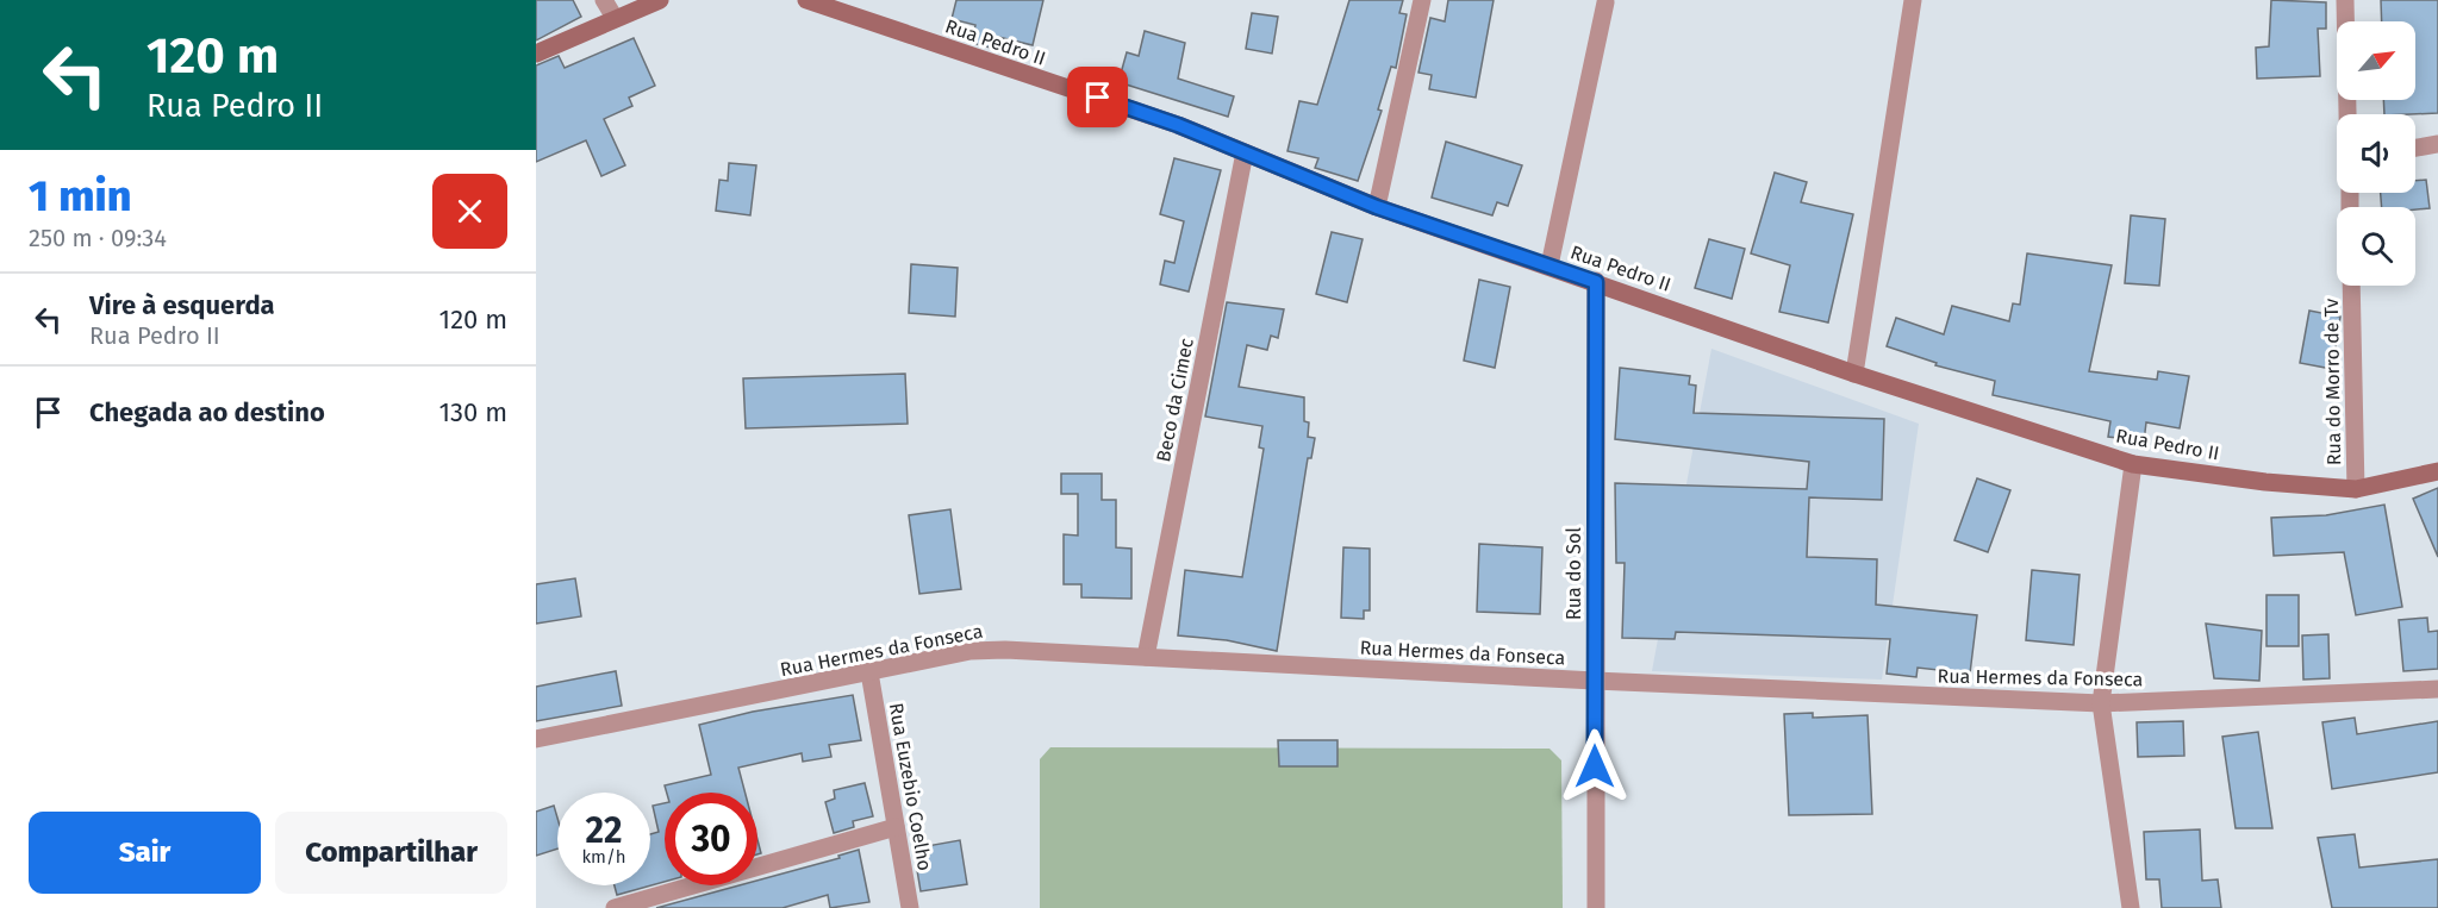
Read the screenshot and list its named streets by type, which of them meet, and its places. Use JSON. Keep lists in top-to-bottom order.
{
  "streets": {
    "street": [
      "Rua Pedro II",
      "Rua do Morro de Tv",
      "Beco da Cimec",
      "Rua do Sol",
      "Rua Hermes da Fonseca",
      "Rua Euzebio Coelho"
    ]
  },
  "crossings": [
    ["Rua Pedro II", "Rua do Morro de Tv"],
    ["Rua Pedro II", "Beco da Cimec"],
    ["Rua Pedro II", "Rua do Sol"],
    ["Beco da Cimec", "Rua Hermes da Fonseca"],
    ["Rua do Sol", "Rua Hermes da Fonseca"],
    ["Rua Hermes da Fonseca", "Rua Euzebio Coelho"]
  ],
  "north": "top right",
  "page": {
    "turn": ["120 m", "Rua Pedro II"],
    "heading": ["1 min", "250 m · 09:34"],
    "list": [
      {
        "name": "Vire à esquerda",
        "note": "Rua Pedro II",
        "value": "120 m"
      },
      {
        "name": "Chegada ao destino",
        "value": "130 m"
      }
    ],
    "speed": "22 km/h",
    "limit": "30",
    "buttons": ["Sair", "Compartilhar"]
  }
}
